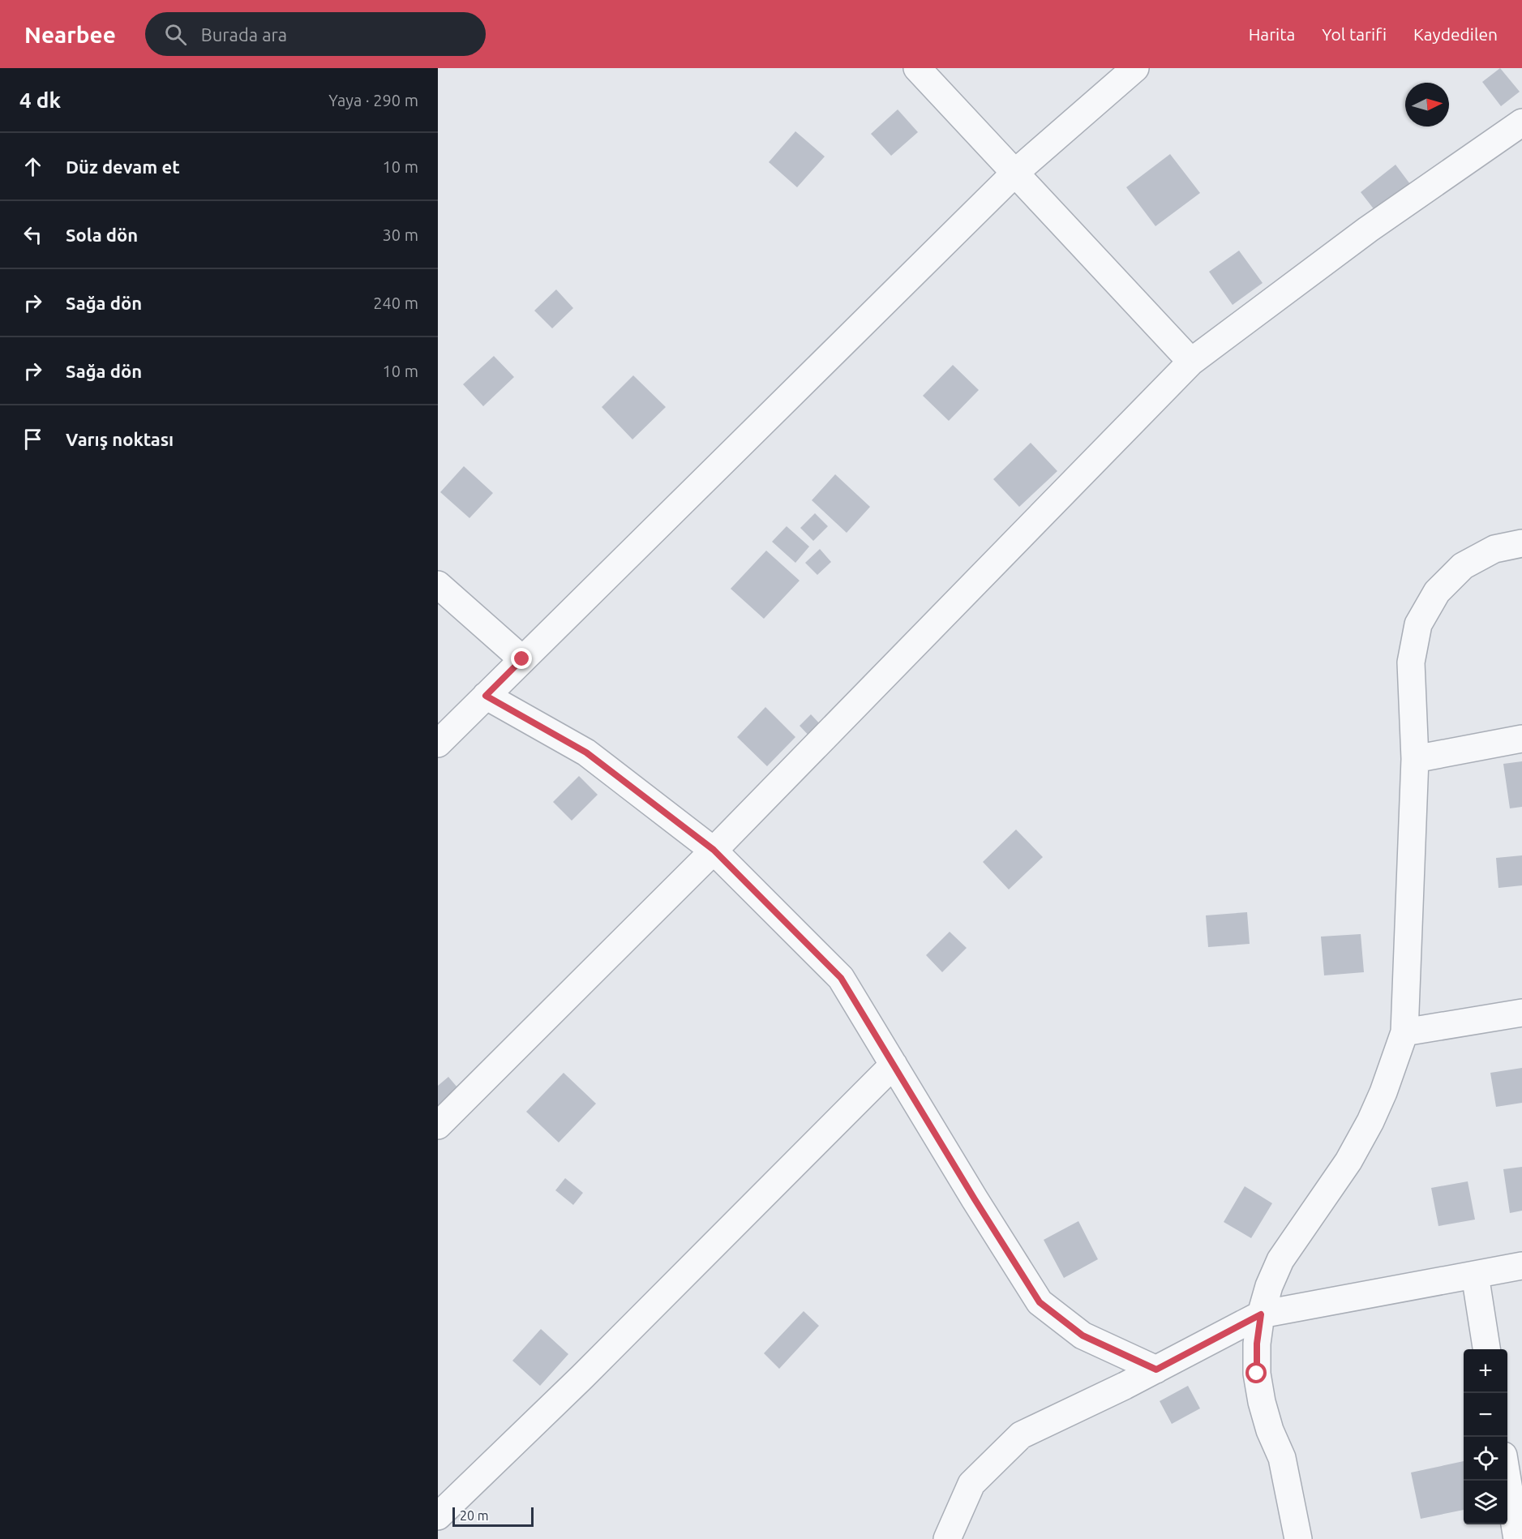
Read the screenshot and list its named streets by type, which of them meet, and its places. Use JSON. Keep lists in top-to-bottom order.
{
  "scale_bar": "20 m",
  "north": "right",
  "page": {
    "header": "Nearbee",
    "search": "Burada ara",
    "nav": ["Harita", "Yol tarifi", "Kaydedilen"],
    "heading": ["4 dk", "Yaya · 290 m"],
    "list": [
      ["Düz devam et", "10 m"],
      ["Sola dön", "30 m"],
      ["Sağa dön", "240 m"],
      ["Sağa dön", "10 m"],
      "Varış noktası"
    ],
    "map_buttons": ["+", "−"],
    "scale": "20 m"
  }
}
